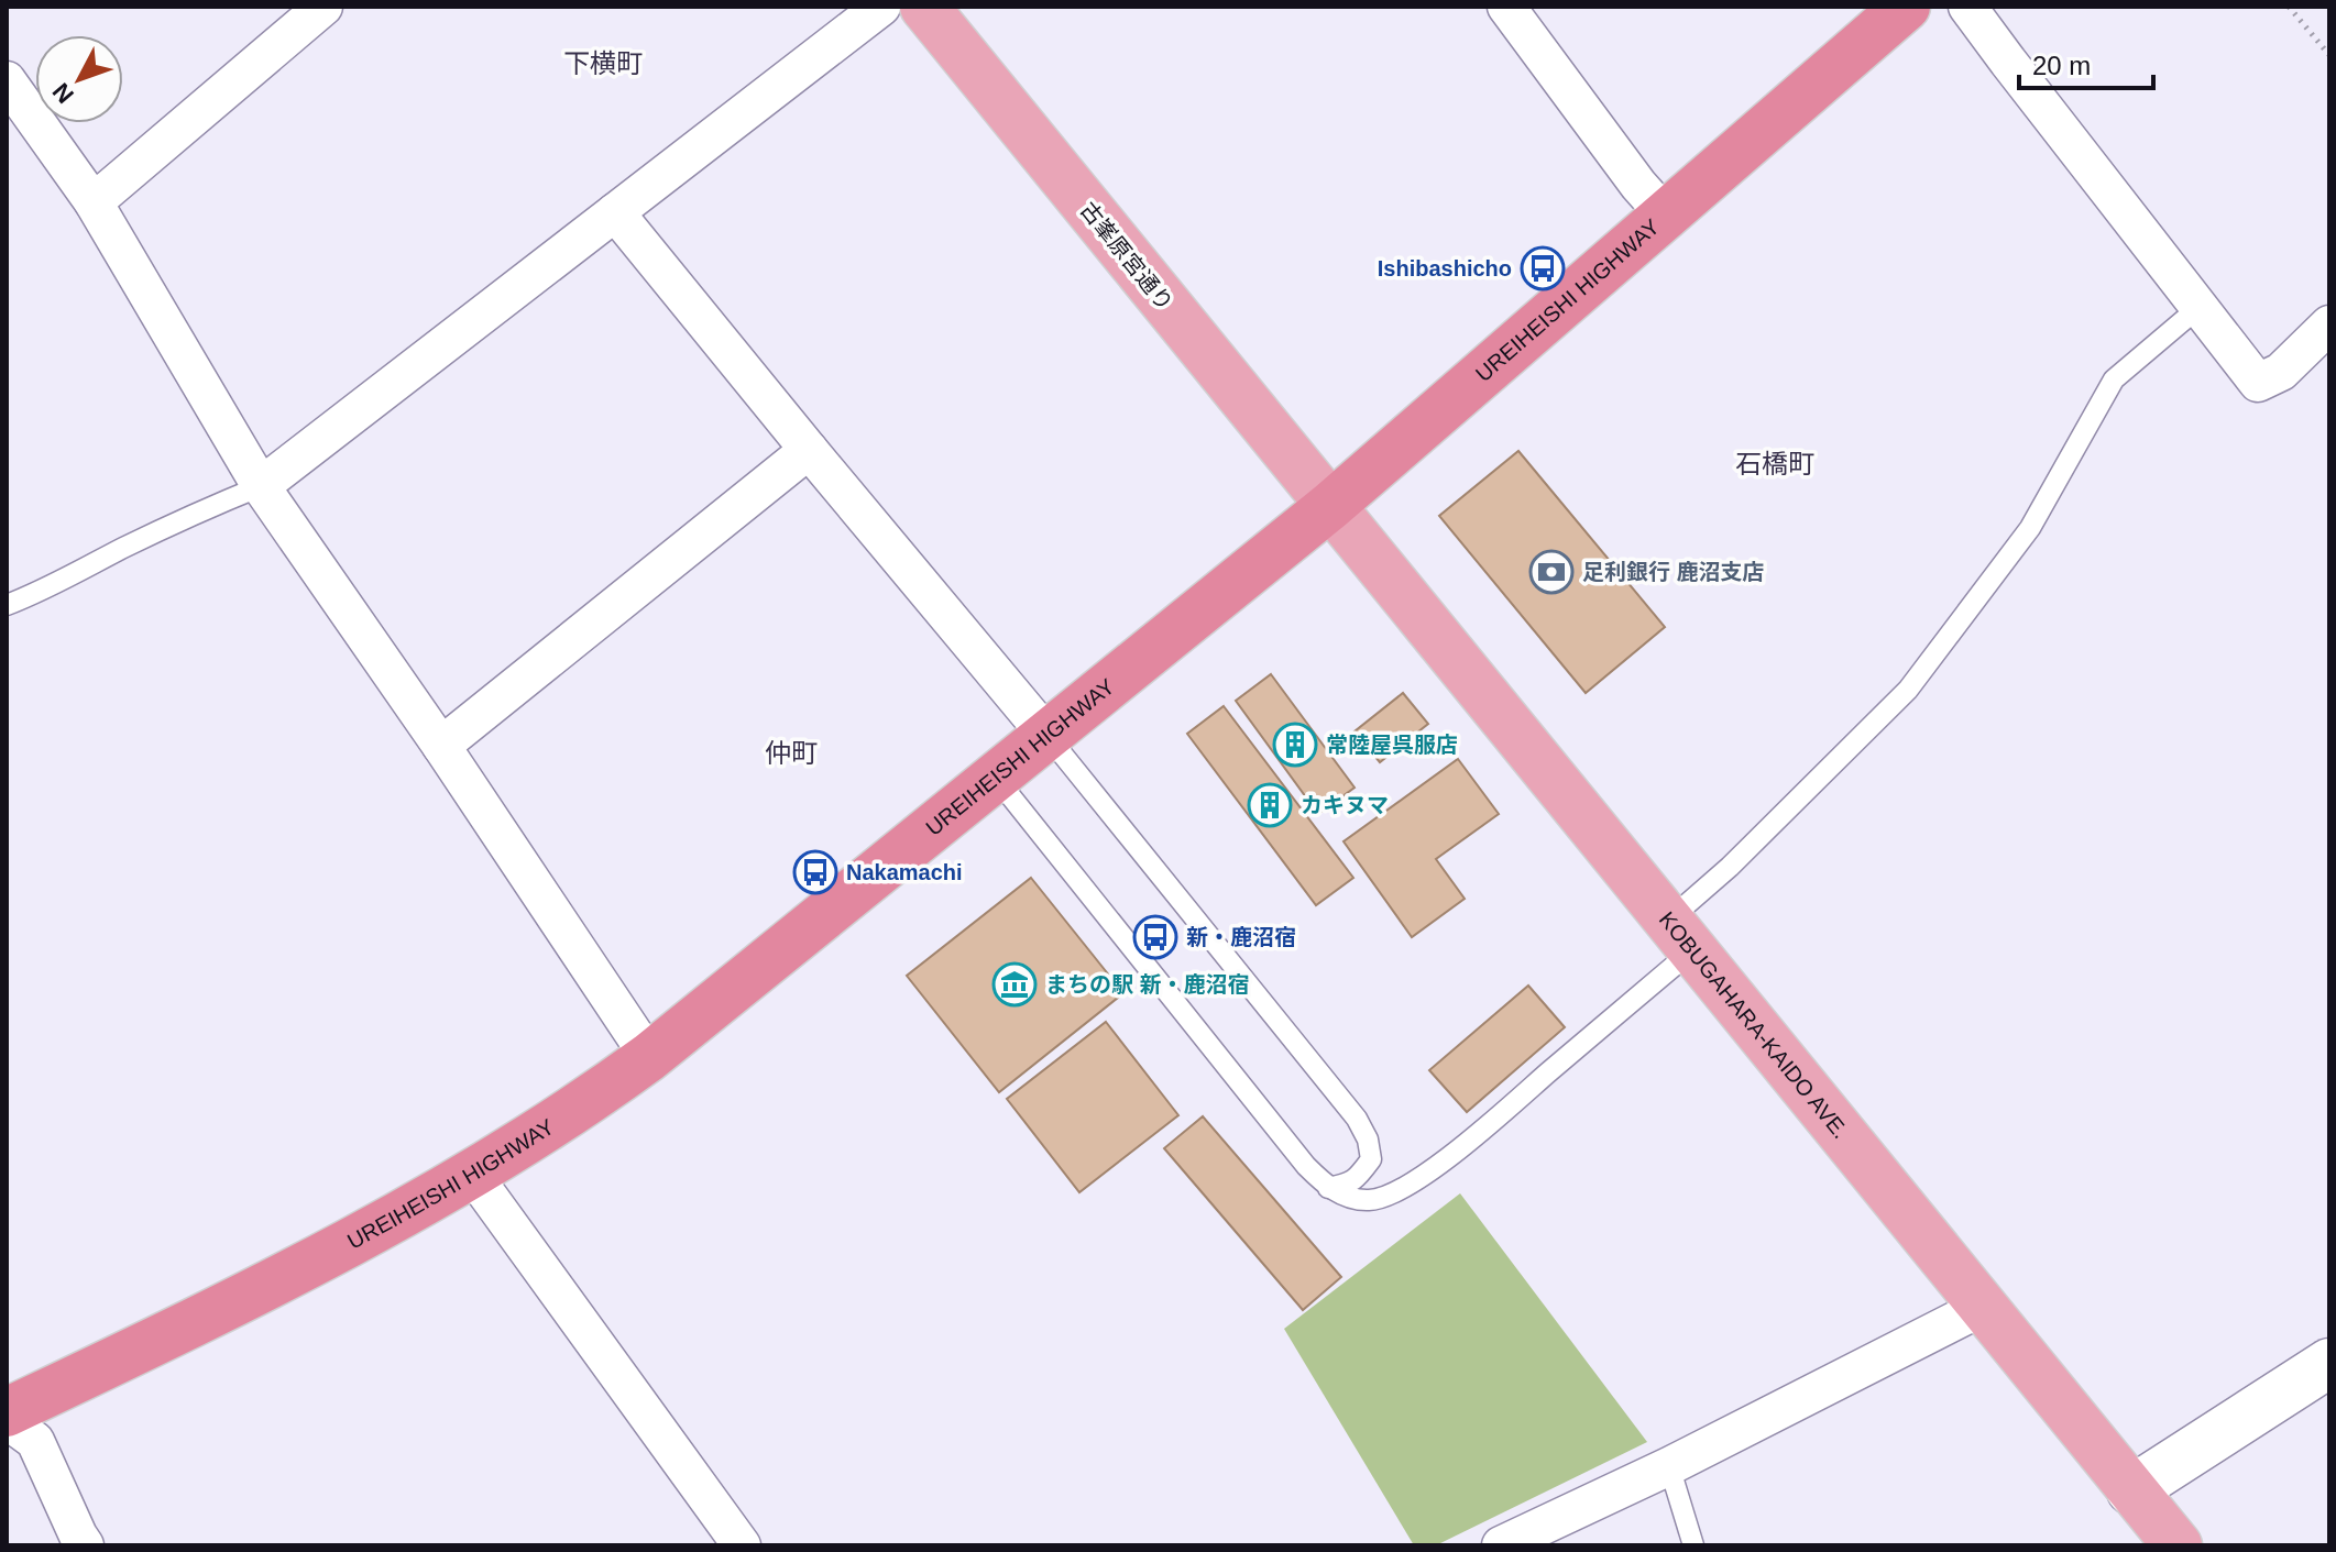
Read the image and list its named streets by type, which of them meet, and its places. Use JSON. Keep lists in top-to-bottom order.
{
  "streets": {
    "highway": ["UREIHEISHI HIGHWAY"],
    "main road": ["古峯原宮通り", "KOBUGAHARA-KAIDO AVE."]
  },
  "crossings": [
    ["古峯原宮通り", "UREIHEISHI HIGHWAY"],
    ["古峯原宮通り", "KOBUGAHARA-KAIDO AVE."],
    ["UREIHEISHI HIGHWAY", "KOBUGAHARA-KAIDO AVE."]
  ],
  "districts": ["下横町", "石橋町", "仲町"],
  "places": {
    "bus stop": ["Ishibashicho", "Nakamachi", "新・鹿沼宿"],
    "bank": ["足利銀行 鹿沼支店"],
    "building": ["常陸屋呉服店", "カキヌマ"],
    "museum": ["まちの駅 新・鹿沼宿"]
  },
  "scale_bar": "20 m",
  "north": "bottom left"
}
